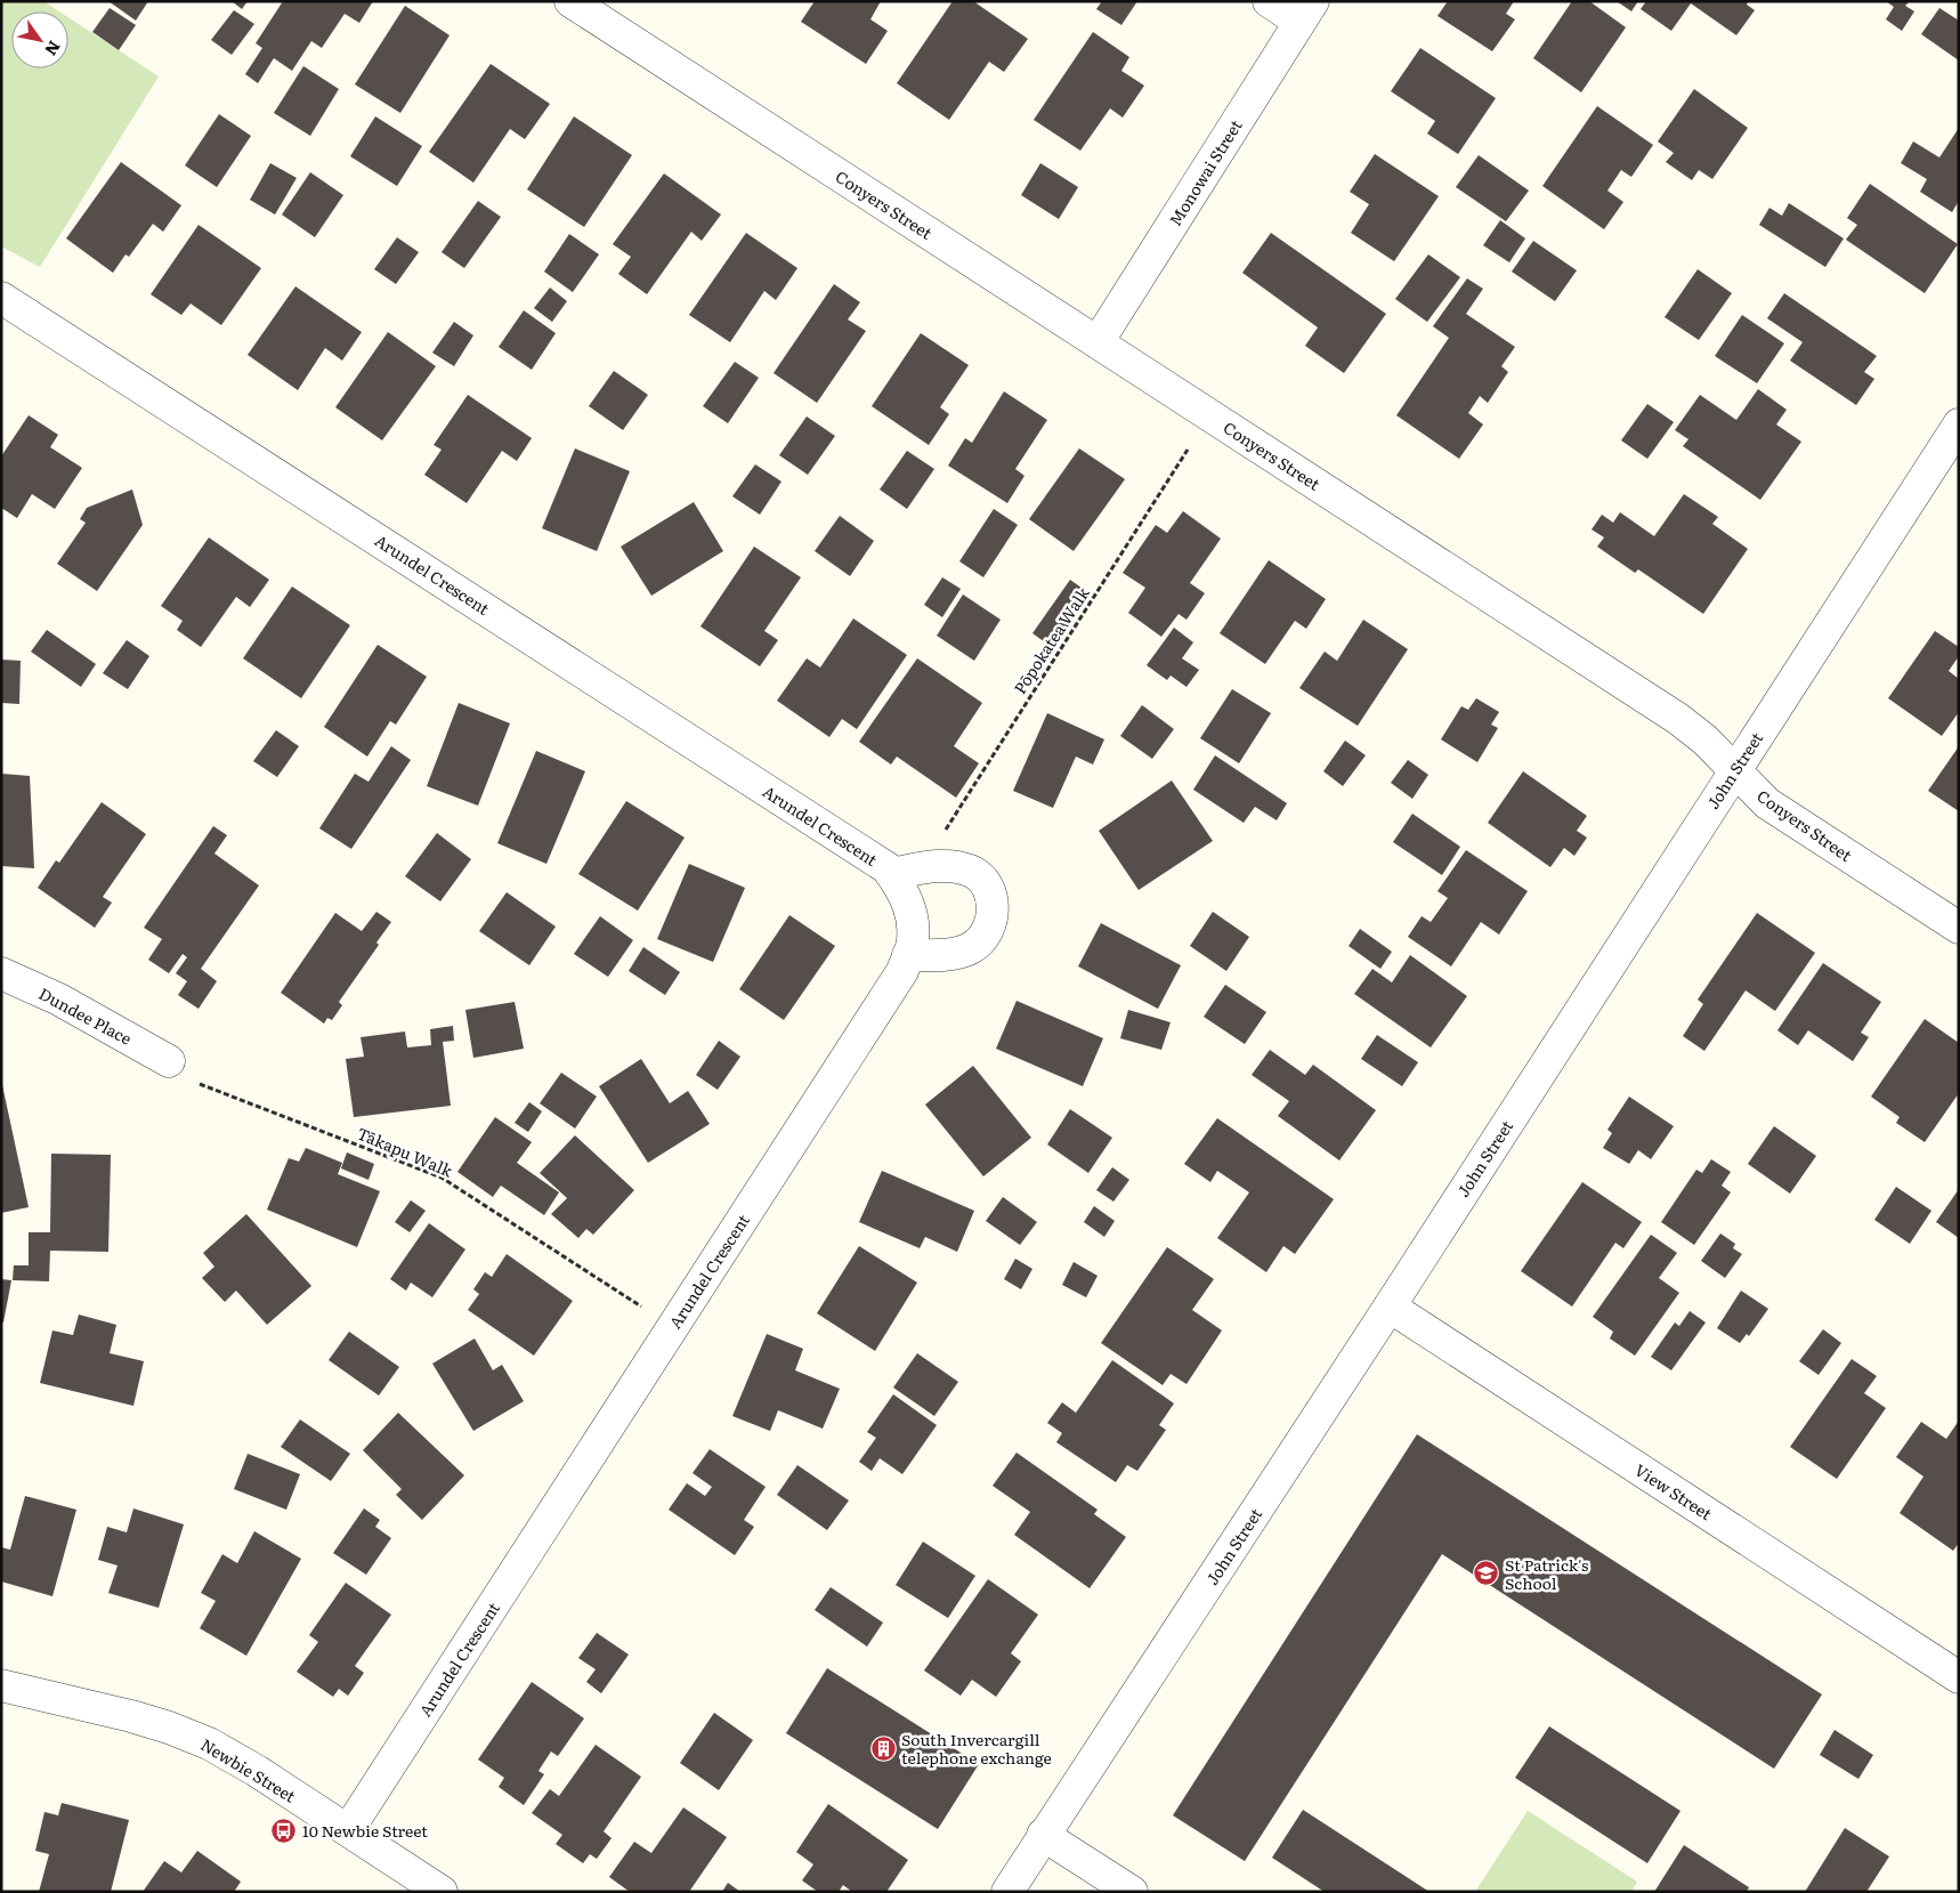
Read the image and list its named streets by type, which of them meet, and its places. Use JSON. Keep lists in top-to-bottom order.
{
  "streets": {
    "street": [
      "Monowai Street",
      "Conyers Street",
      "Arundel Crescent",
      "John Street",
      "Dundee Place",
      "View Street",
      "Newbie Street"
    ],
    "path": ["Pōpokatea Walk", "Tākapu Walk"]
  },
  "crossings": [
    ["Monowai Street", "Conyers Street"],
    ["Conyers Street", "John Street"],
    ["Arundel Crescent", "Newbie Street"],
    ["John Street", "View Street"]
  ],
  "places": {
    "school or university": ["St Patrick's School"],
    "building": ["South Invercargill telephone exchange"],
    "bus stop": ["10 Newbie Street"]
  },
  "north": "bottom right"
}
